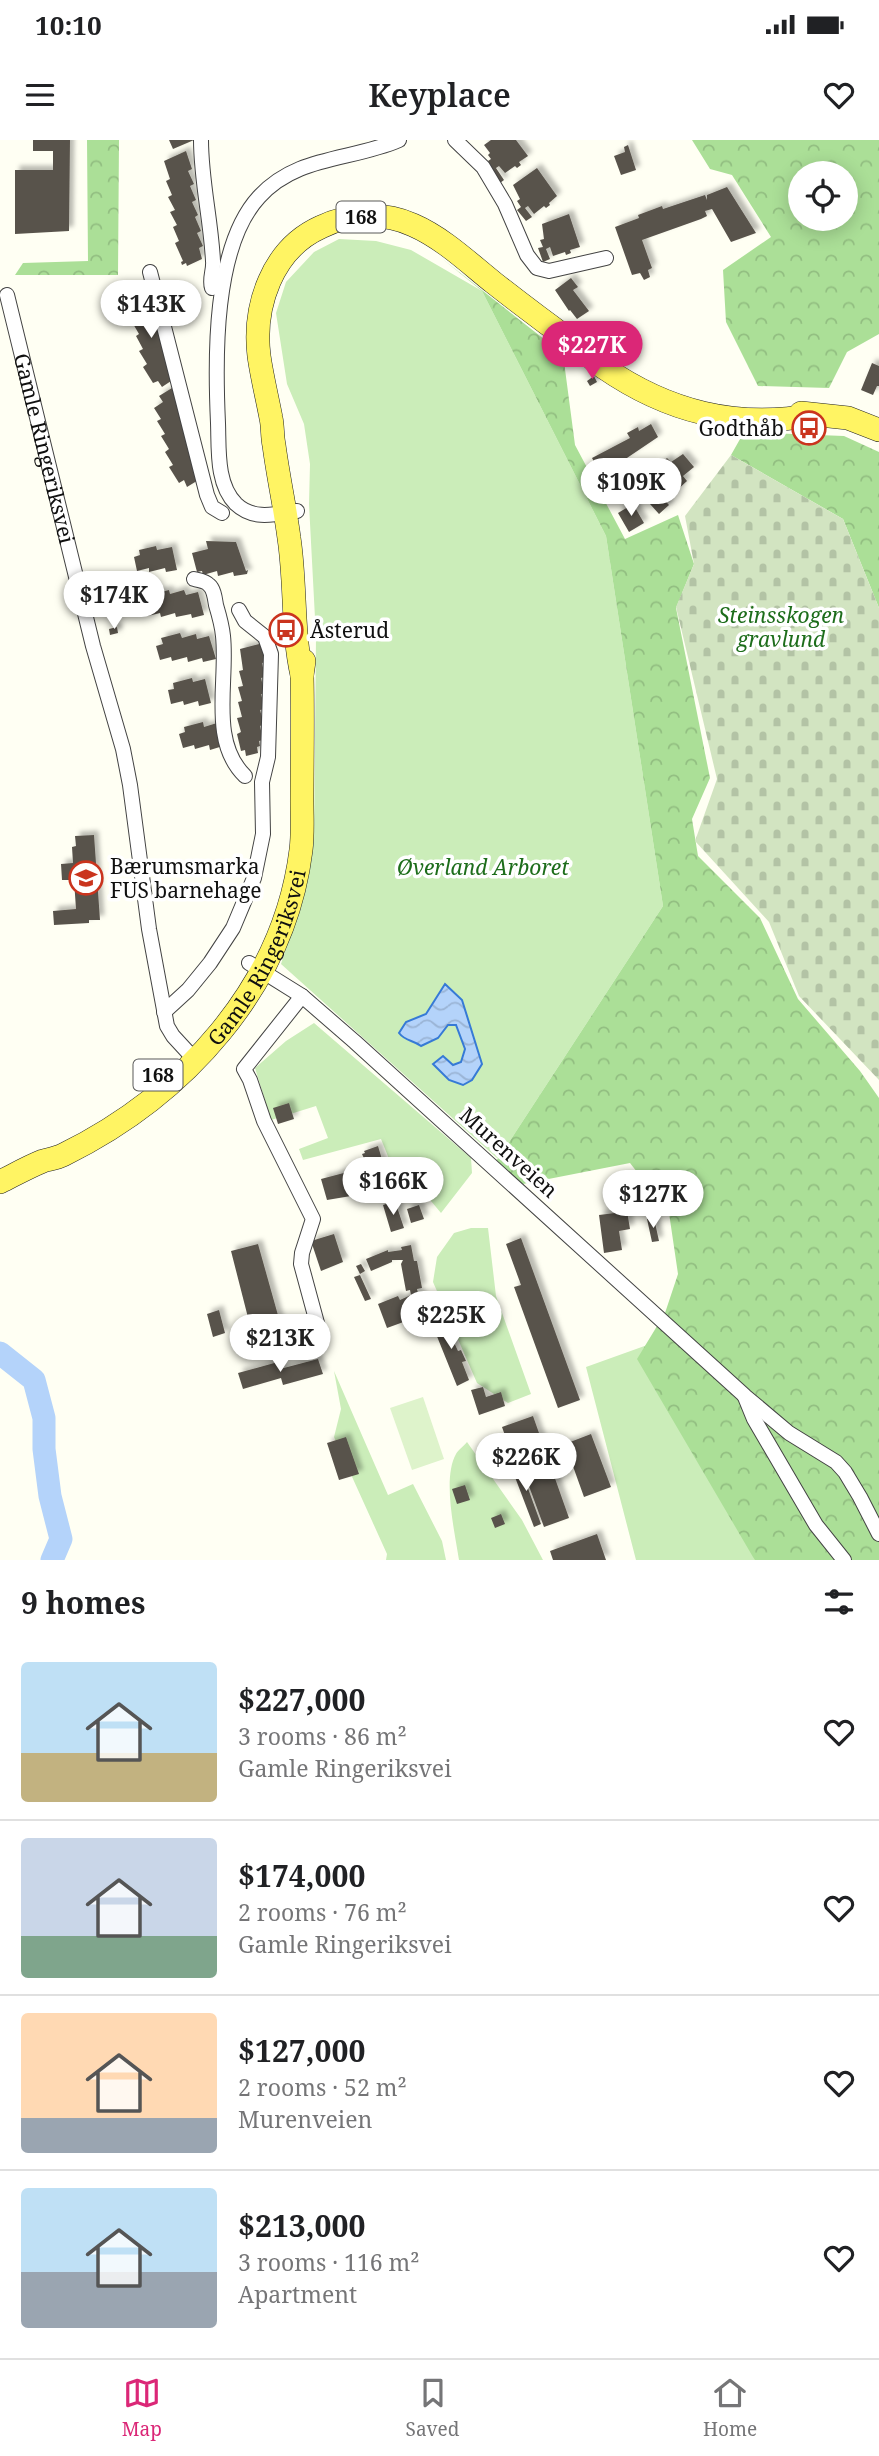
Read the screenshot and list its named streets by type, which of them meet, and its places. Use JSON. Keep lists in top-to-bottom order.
{
  "streets": {
    "main road": ["168", "Gamle Ringeriksvei"],
    "street": ["Murenveien"]
  },
  "crossings": [
    ["Gamle Ringeriksvei", "Murenveien"]
  ],
  "parks": ["Steinsskogen gravlund", "Øverland Arboret"],
  "places": {
    "bus stop": ["Godthåb", "Åsterud"],
    "school or university": ["Bærumsmarka FUS barnehage"]
  },
  "page": {
    "status": "10:10",
    "header": "Keyplace",
    "price": [
      "$143K",
      "$227K",
      "$109K",
      "$174K",
      "$166K",
      "$127K",
      "$225K",
      "$213K",
      "$226K"
    ],
    "heading": "9 homes",
    "list": [
      {
        "name": "$227,000",
        "note": "3 rooms · 86 m² · Gamle Ringeriksvei"
      },
      {
        "name": "$174,000",
        "note": "2 rooms · 76 m² · Gamle Ringeriksvei"
      },
      {
        "name": "$127,000",
        "note": "2 rooms · 52 m² · Murenveien"
      },
      {
        "name": "$213,000",
        "note": "3 rooms · 116 m² · Apartment"
      }
    ],
    "tabs": ["Map", "Saved", "Home"]
  }
}
